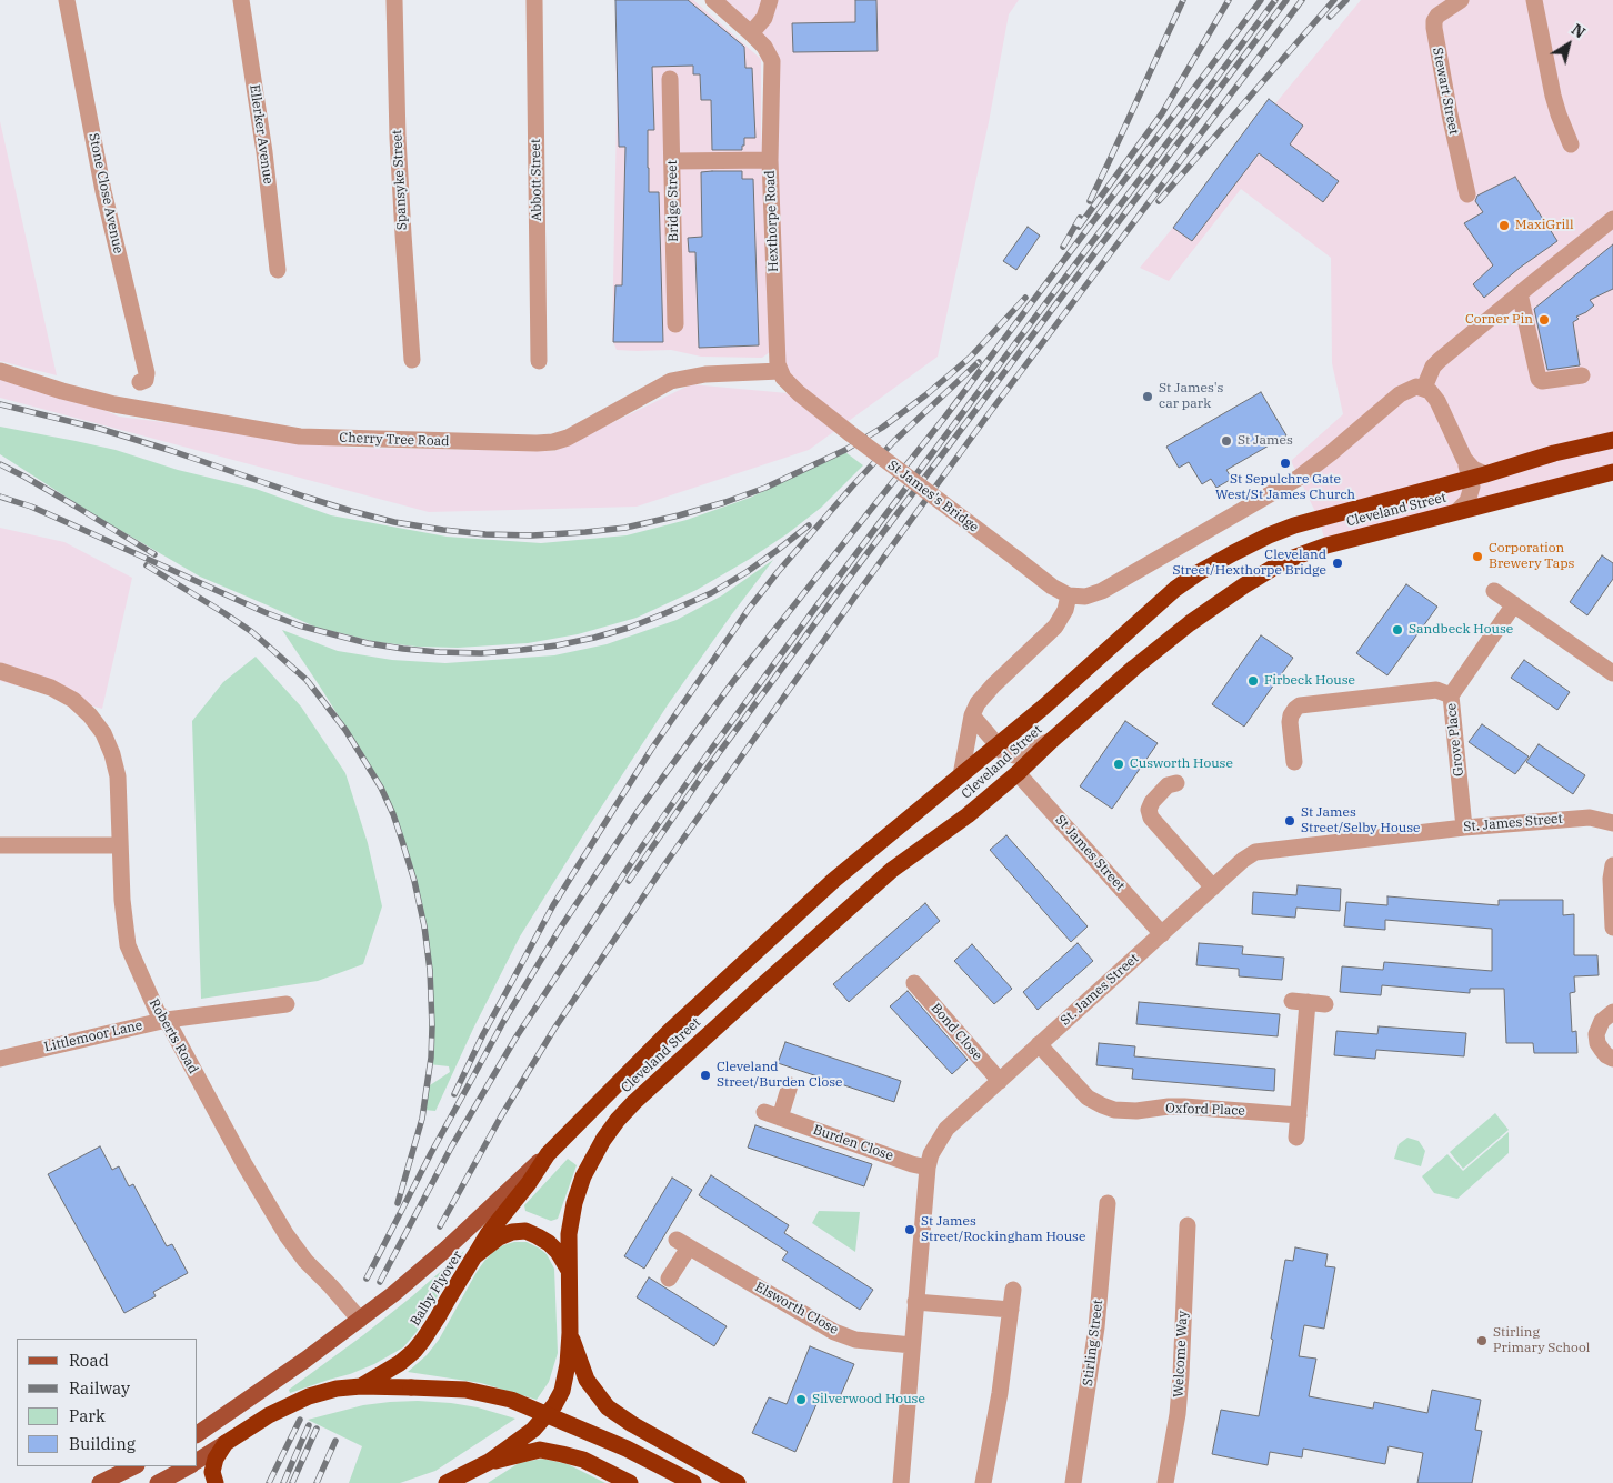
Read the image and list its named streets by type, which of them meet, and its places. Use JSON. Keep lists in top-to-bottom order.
{
  "streets": {
    "highway": ["Cleveland Street", "Balby Flyover"],
    "street": [
      "Stewart Street",
      "Ellerker Avenue",
      "Spansyke Street",
      "Abbott Street",
      "Stone Close Avenue",
      "Bridge Street",
      "Hexthorpe Road",
      "Cherry Tree Road",
      "St James's Bridge",
      "Grove Place",
      "St. James Street",
      "St James Street",
      "Bond Close",
      "Littlemoor Lane",
      "Roberts Road",
      "Oxford Place",
      "Burden Close",
      "Elsworth Close",
      "Stirling Street",
      "Welcome Way"
    ]
  },
  "crossings": [
    ["Hexthorpe Road", "Cherry Tree Road"],
    ["Hexthorpe Road", "St James's Bridge"],
    ["Cherry Tree Road", "St James's Bridge"],
    ["Cleveland Street", "St James Street"],
    ["Cleveland Street", "Roberts Road"],
    ["Cleveland Street", "Balby Flyover"],
    ["Grove Place", "St. James Street"],
    ["St. James Street", "St James Street"],
    ["St. James Street", "Bond Close"],
    ["St. James Street", "Oxford Place"],
    ["St. James Street", "Burden Close"],
    ["St. James Street", "Elsworth Close"],
    ["Littlemoor Lane", "Roberts Road"]
  ],
  "places": [
    "MaxiGrill",
    "Corner Pin",
    "St James's car park",
    "St James",
    "St Sepulchre Gate West/St James Church",
    "Corporation Brewery Taps",
    "Cleveland Street/Hexthorpe Bridge",
    "Sandbeck House",
    "Firbeck House",
    "Cusworth House",
    "St James Street/Selby House",
    "Cleveland Street/Burden Close",
    "St James Street/Rockingham House",
    "Stirling Primary School",
    "Silverwood House"
  ],
  "legend": [
    "Road",
    "Railway",
    "Park",
    "Building"
  ],
  "north": "top right"
}
